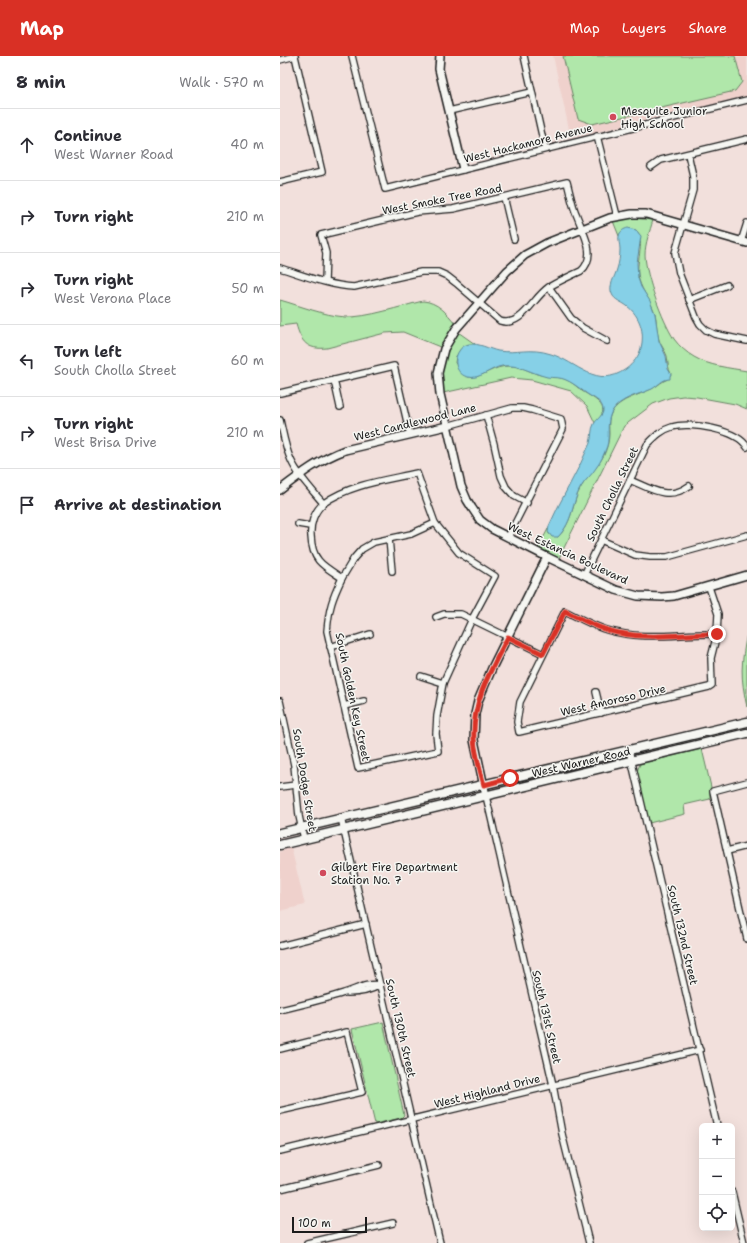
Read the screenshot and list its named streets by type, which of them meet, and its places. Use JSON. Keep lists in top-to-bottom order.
{
  "streets": {
    "main road": ["West Warner Road"],
    "street": [
      "West Hackamore Avenue",
      "West Smoke Tree Road",
      "West Candlewood Lane",
      "South Cholla Street",
      "West Estancia Boulevard",
      "South Golden Key Street",
      "West Amoroso Drive",
      "South Dodge Street",
      "South 132nd Street",
      "South 131st Street",
      "South 130th Street",
      "West Highland Drive"
    ]
  },
  "crossings": [
    ["West Smoke Tree Road", "West Estancia Boulevard"],
    ["West Candlewood Lane", "West Estancia Boulevard"],
    ["South Cholla Street", "West Estancia Boulevard"],
    ["West Warner Road", "South Dodge Street"],
    ["West Warner Road", "South 132nd Street"],
    ["West Warner Road", "South 131st Street"],
    ["West Warner Road", "South 130th Street"],
    ["South 132nd Street", "West Highland Drive"],
    ["South 131st Street", "West Highland Drive"],
    ["South 130th Street", "West Highland Drive"]
  ],
  "places": ["Mesquite Junior High School", "Gilbert Fire Department Station No. 7"],
  "scale_bar": "100 m",
  "page": {
    "header": "Map",
    "nav": ["Map", "Layers", "Share"],
    "heading": ["8 min", "Walk · 570 m"],
    "list": [
      ["Continue", "West Warner Road", "40 m"],
      ["Turn right", "210 m"],
      ["Turn right", "West Verona Place", "50 m"],
      ["Turn left", "South Cholla Street", "60 m"],
      ["Turn right", "West Brisa Drive", "210 m"],
      "Arrive at destination"
    ],
    "map_buttons": ["+", "−"],
    "scale": "100 m"
  }
}
